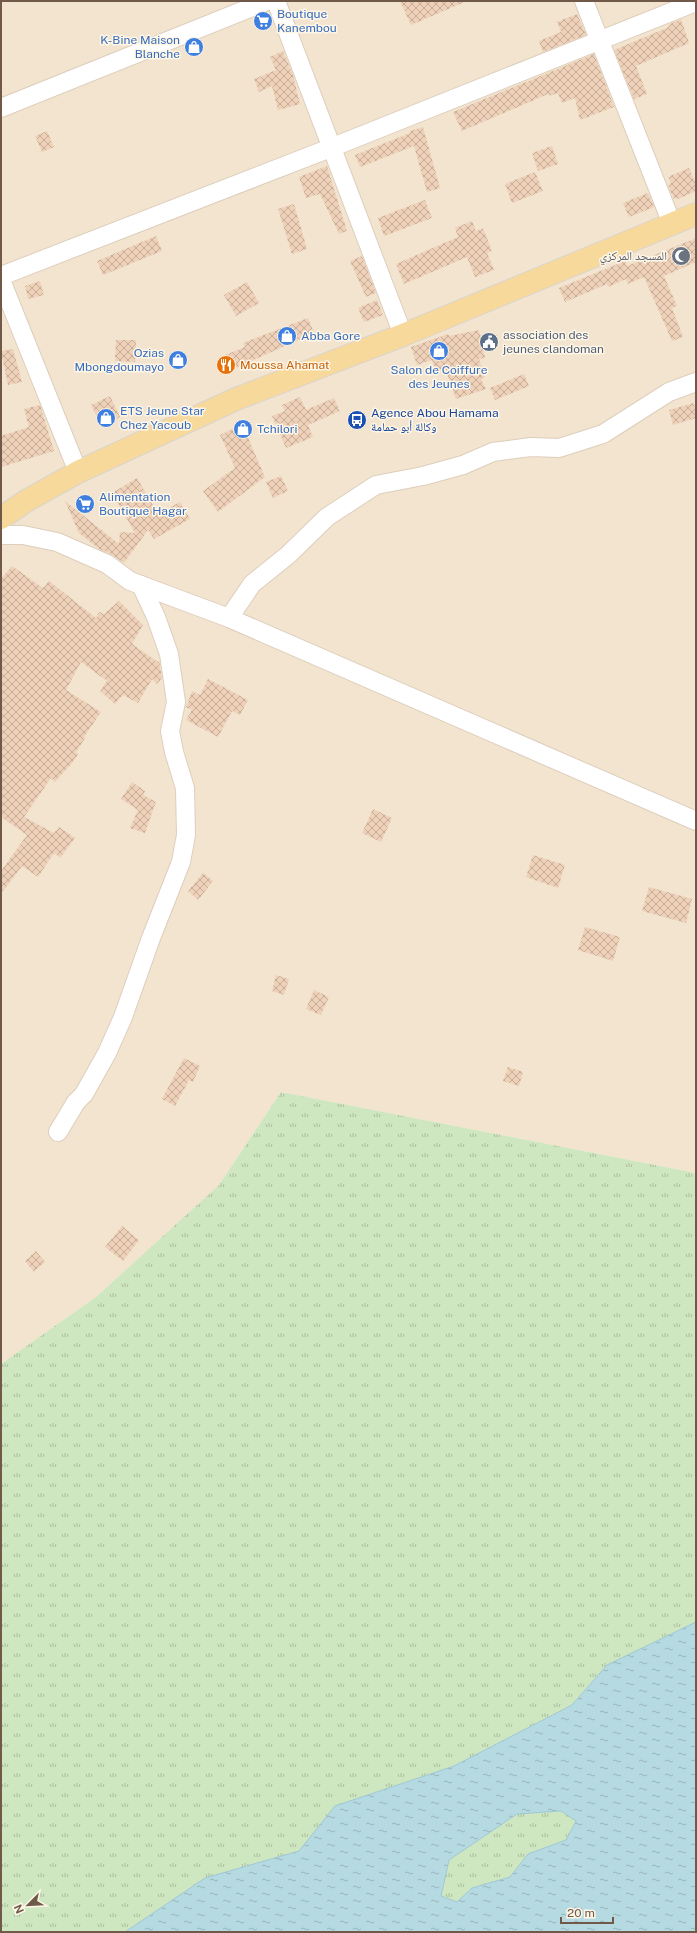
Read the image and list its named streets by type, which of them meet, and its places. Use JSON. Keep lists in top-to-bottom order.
{
  "places": {
    "supermarket": ["Boutique Kanembou", "Alimentation Boutique Hagar"],
    "shop": [
      "K-Bine Maison Blanche",
      "Abba Gore",
      "Salon de Coiffure des Jeunes",
      "Ozias Mbongdoumayo",
      "ETS Jeune Star Chez Yacoub",
      "Tchilori"
    ],
    "mosque": ["المسجد المركزي"],
    "public building": ["association des jeunes clandoman"],
    "restaurant": ["Moussa Ahamat"],
    "bus stop": ["Agence Abou Hamama وكالة أبو حمامة"]
  },
  "scale_bar": "20 m",
  "north": "bottom left"
}
